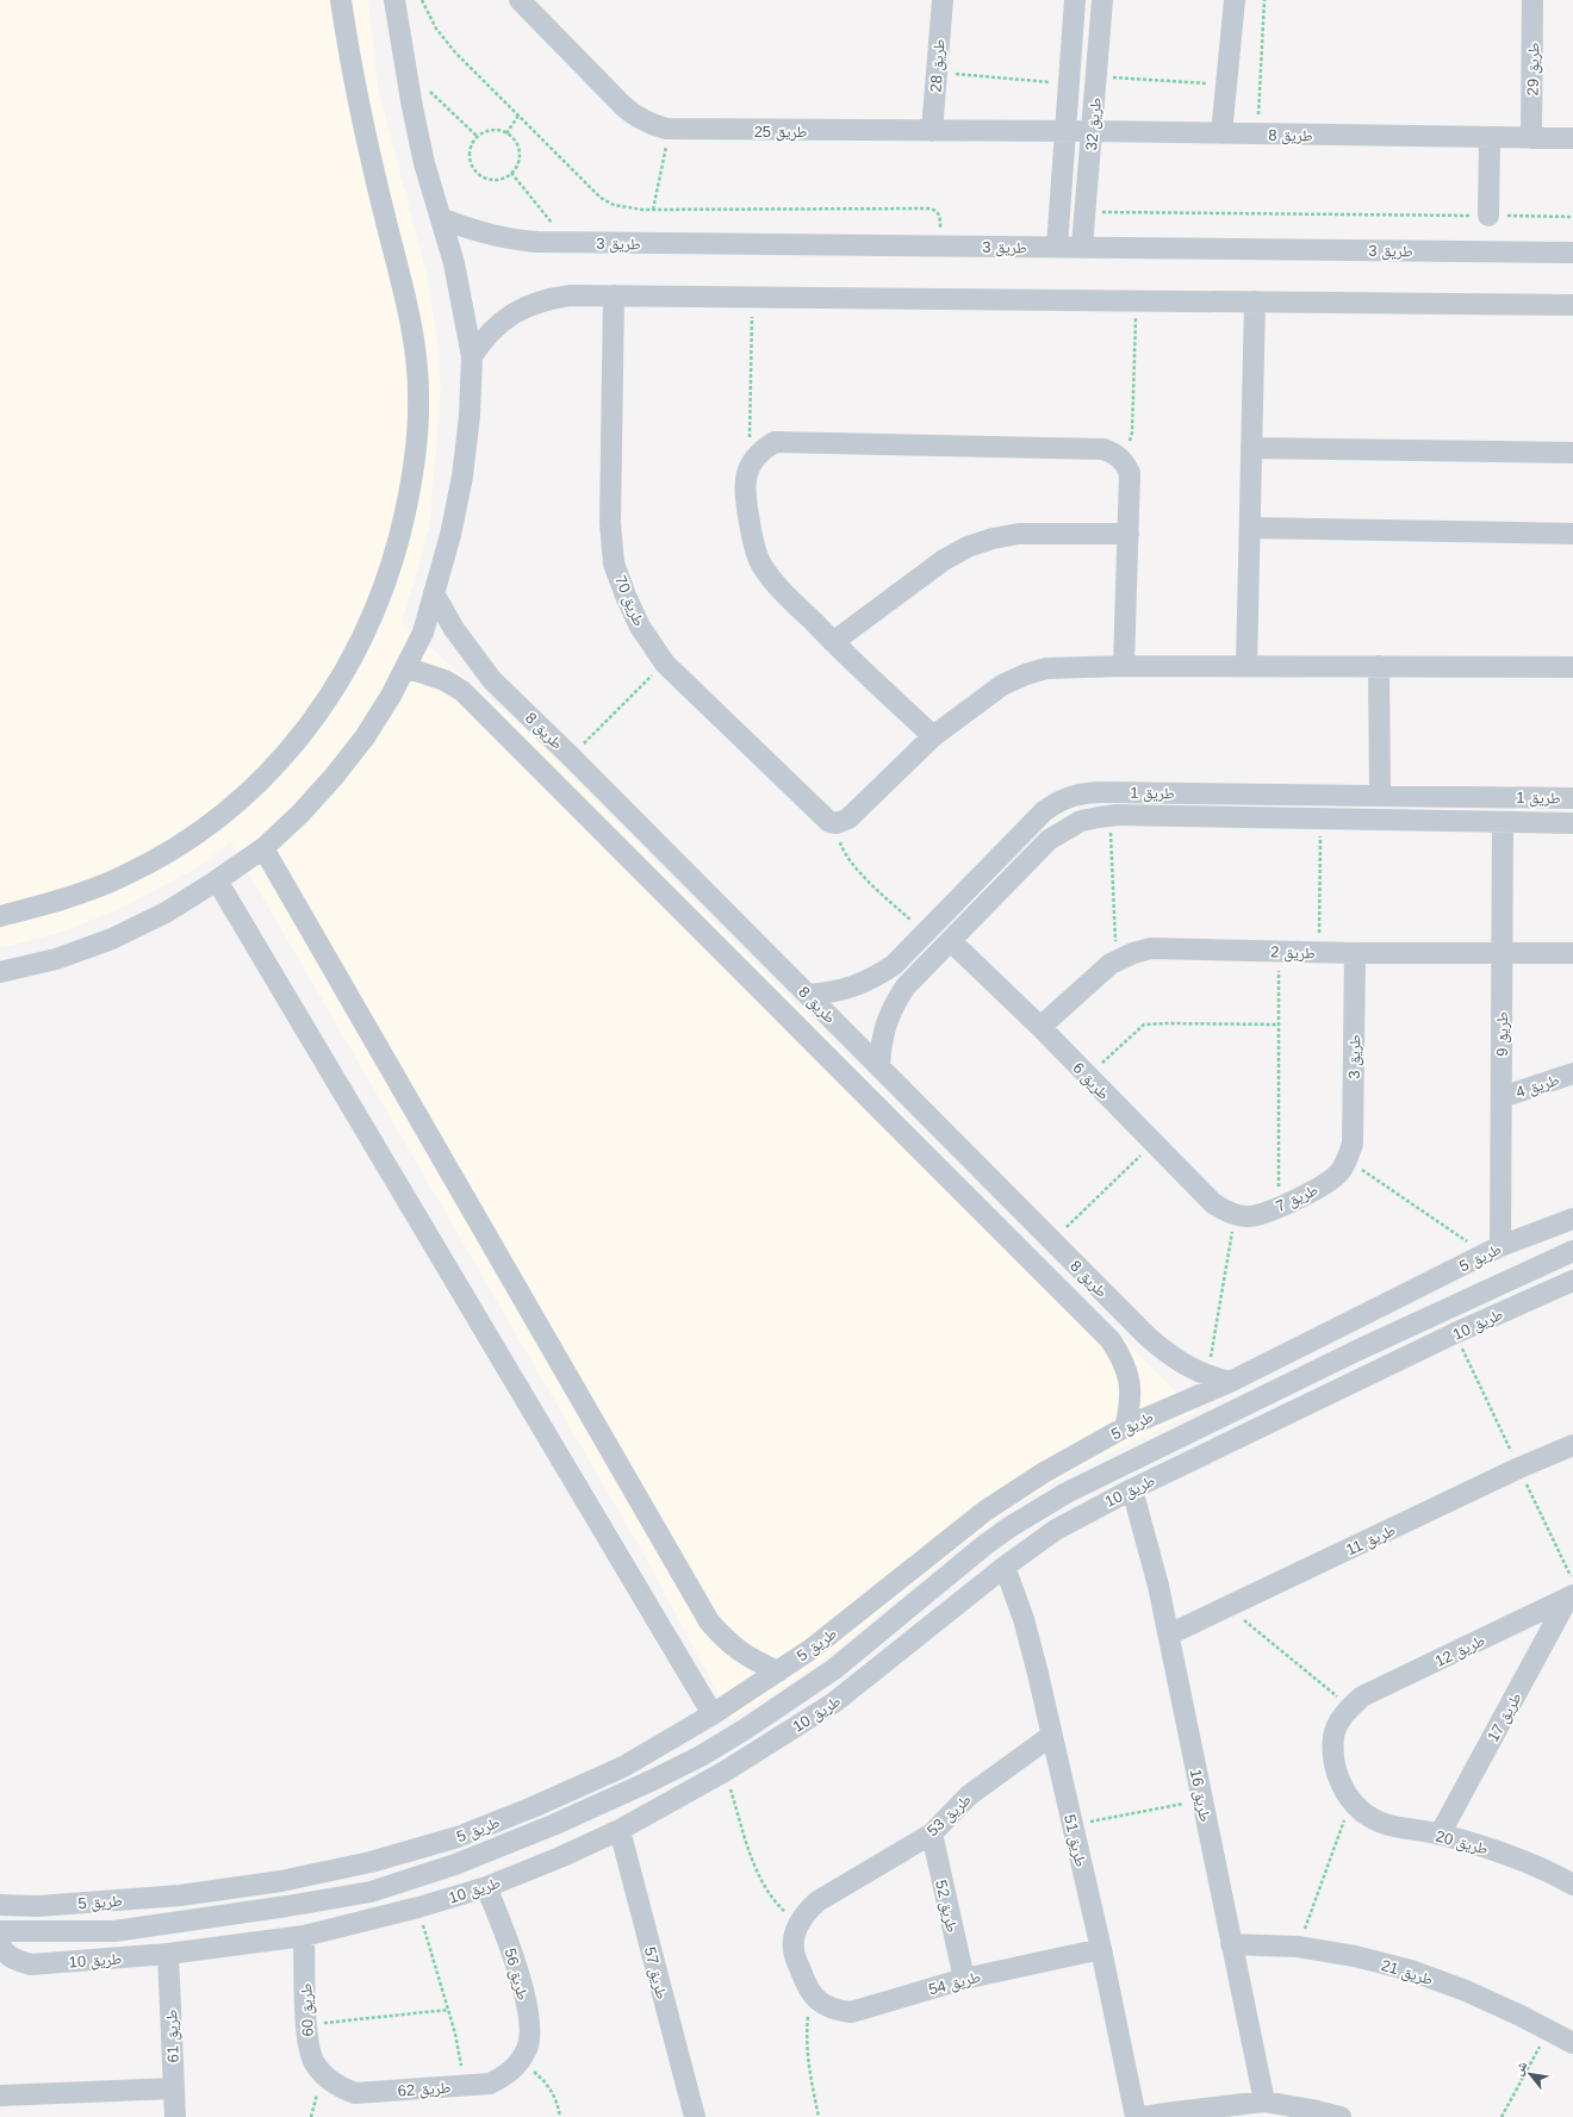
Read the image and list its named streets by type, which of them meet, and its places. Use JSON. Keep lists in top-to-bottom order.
{
  "streets": {
    "street": [
      "طريق 28",
      "طريق 29",
      "طريق 32",
      "طريق 25",
      "طريق 8",
      "طريق 3",
      "طريق 70",
      "طريق 1",
      "طريق 2",
      "طريق 9",
      "طريق 6",
      "طريق 4",
      "طريق 7",
      "طريق 5",
      "طريق 10",
      "طريق 11",
      "طريق 12",
      "طريق 17",
      "طريق 16",
      "طريق 53",
      "طريق 51",
      "طريق 20",
      "طريق 52",
      "طريق 21",
      "طريق 57",
      "طريق 56",
      "طريق 54",
      "طريق 60",
      "طريق 61",
      "طريق 62"
    ]
  },
  "crossings": [
    ["طريق 28", "طريق 25"],
    ["طريق 29", "طريق 8"],
    ["طريق 32", "طريق 25"],
    ["طريق 32", "طريق 8"],
    ["طريق 32", "طريق 3"],
    ["طريق 25", "طريق 8"],
    ["طريق 8", "طريق 1"],
    ["طريق 8", "طريق 5"],
    ["طريق 3", "طريق 2"],
    ["طريق 3", "طريق 7"],
    ["طريق 1", "طريق 9"],
    ["طريق 1", "طريق 6"],
    ["طريق 2", "طريق 9"],
    ["طريق 2", "طريق 6"],
    ["طريق 9", "طريق 4"],
    ["طريق 9", "طريق 5"],
    ["طريق 6", "طريق 7"],
    ["طريق 10", "طريق 16"],
    ["طريق 10", "طريق 51"],
    ["طريق 10", "طريق 57"],
    ["طريق 10", "طريق 56"],
    ["طريق 10", "طريق 60"],
    ["طريق 10", "طريق 61"],
    ["طريق 11", "طريق 16"],
    ["طريق 12", "طريق 17"],
    ["طريق 17", "طريق 20"],
    ["طريق 16", "طريق 21"],
    ["طريق 53", "طريق 51"],
    ["طريق 53", "طريق 52"],
    ["طريق 51", "طريق 54"],
    ["طريق 52", "طريق 54"],
    ["طريق 56", "طريق 62"],
    ["طريق 60", "طريق 62"]
  ],
  "north": "top left"
}
